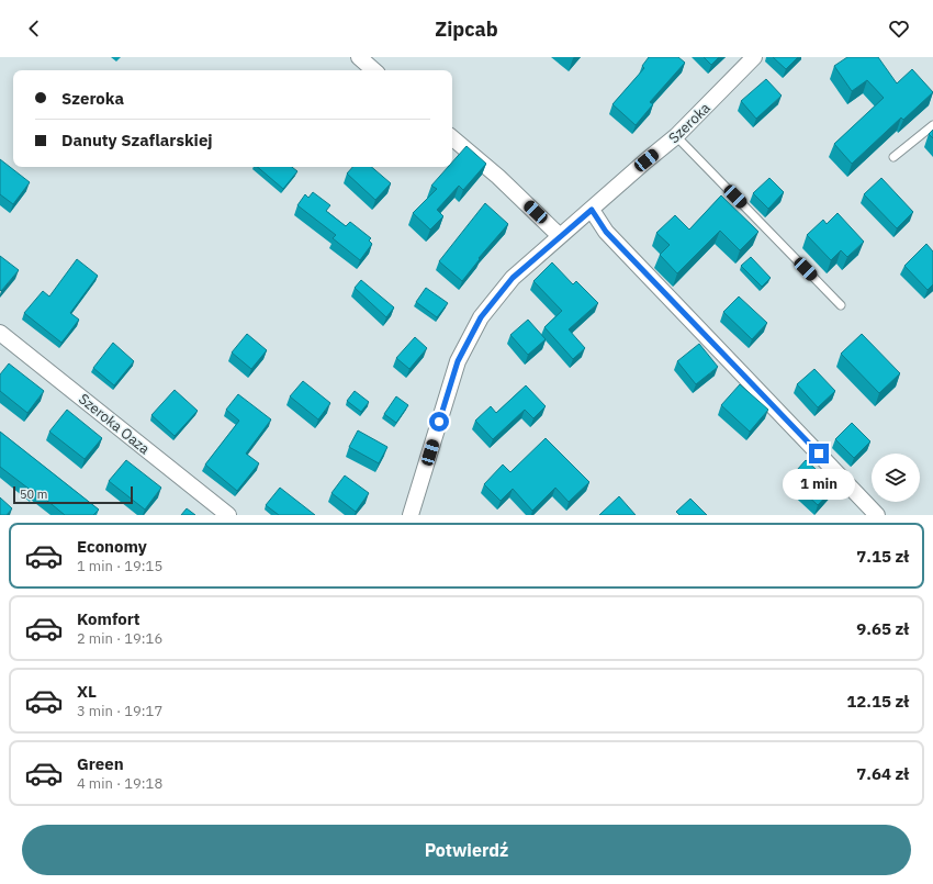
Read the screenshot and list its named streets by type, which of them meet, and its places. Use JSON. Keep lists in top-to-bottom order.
{
  "streets": {
    "street": ["Szeroka", "Szeroka Oaza"]
  },
  "scale_bar": "50 m",
  "page": {
    "header": "Zipcab",
    "banner": ["Szeroka", "Danuty Szaflarskiej"],
    "bubble": "1 min",
    "scale": "50 m",
    "list": [
      {
        "name": "Economy",
        "note": "1 min · 19:15",
        "value": "7.15 zł"
      },
      {
        "name": "Komfort",
        "note": "2 min · 19:16",
        "value": "9.65 zł"
      },
      {
        "name": "XL",
        "note": "3 min · 19:17",
        "value": "12.15 zł"
      },
      {
        "name": "Green",
        "note": "4 min · 19:18",
        "value": "7.64 zł"
      }
    ],
    "buttons": "Potwierdź"
  }
}
